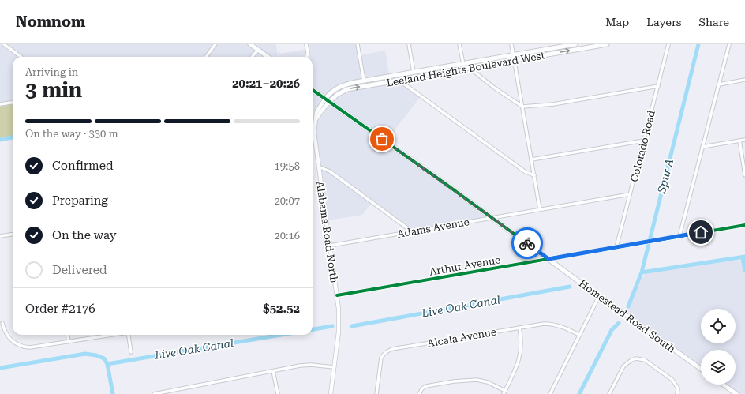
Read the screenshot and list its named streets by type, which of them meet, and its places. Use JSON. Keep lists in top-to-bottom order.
{
  "streets": {
    "main road": ["Leeland Heights Boulevard West", "Homestead Road South"],
    "street": [
      "Colorado Road",
      "Adams Avenue",
      "Alabama Road North",
      "Arthur Avenue",
      "Alcala Avenue"
    ]
  },
  "crossings": [
    ["Leeland Heights Boulevard West", "Alabama Road North"],
    ["Leeland Heights Boulevard West", "Homestead Road South"],
    ["Colorado Road", "Adams Avenue"],
    ["Colorado Road", "Arthur Avenue"],
    ["Adams Avenue", "Alabama Road North"],
    ["Adams Avenue", "Homestead Road South"],
    ["Alabama Road North", "Arthur Avenue"],
    ["Alabama Road North", "Homestead Road South"],
    ["Arthur Avenue", "Homestead Road South"]
  ],
  "water": ["Spur A", "Live Oak Canal"],
  "page": {
    "header": "Nomnom",
    "nav": ["Map", "Layers", "Share"],
    "heading": ["3 min", "Arriving in", "20:21–20:26"],
    "panel": ["Order #2176", "$52.52"],
    "bar": "On the way · 330 m",
    "list": [
      ["Confirmed", "19:58"],
      ["Preparing", "20:07"],
      ["On the way", "20:16"],
      "Delivered"
    ]
  }
}
